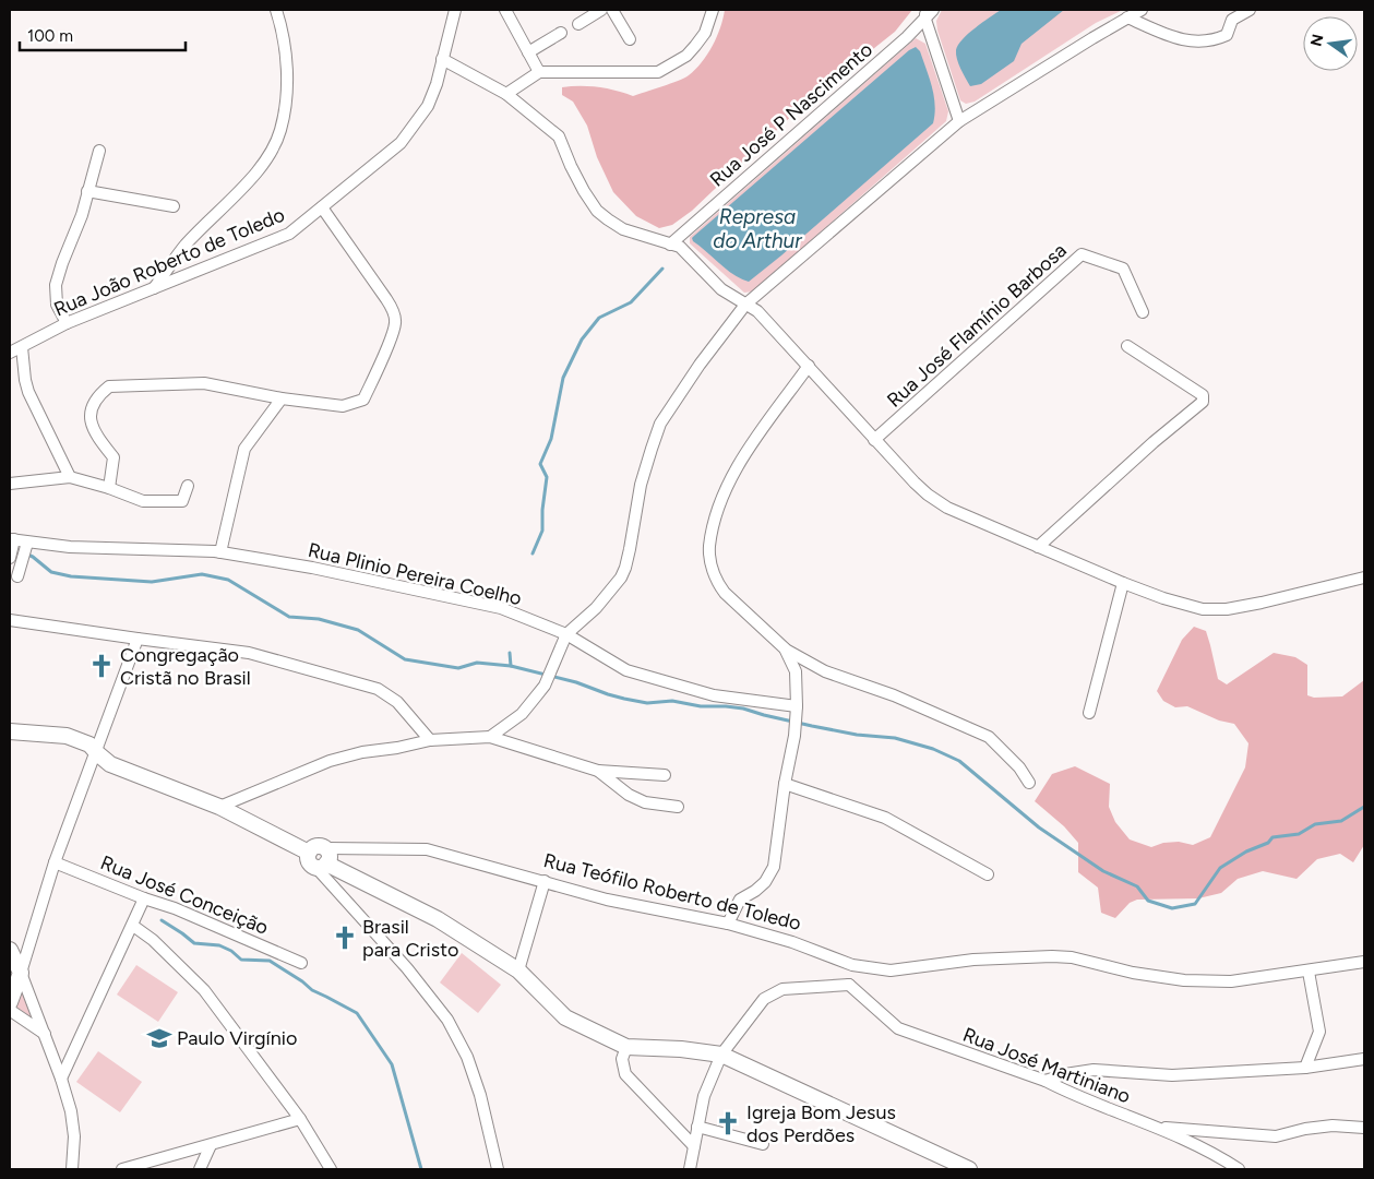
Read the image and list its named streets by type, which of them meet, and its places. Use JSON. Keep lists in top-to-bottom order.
{
  "streets": {
    "street": [
      "Rua José P Nascimento",
      "Rua João Roberto de Toledo",
      "Rua José Flamínio Barbosa",
      "Rua Plinio Pereira Coelho",
      "Rua Teófilo Roberto de Toledo",
      "Rua José Conceição",
      "Rua José Martiniano"
    ]
  },
  "water": ["Represa do Arthur"],
  "places": {
    "church": ["Congregação Cristã no Brasil", "Brasil para Cristo", "Igreja Bom Jesus dos Perdões"],
    "school or university": ["Paulo Virgínio"]
  },
  "scale_bar": "100 m",
  "north": "left"
}
